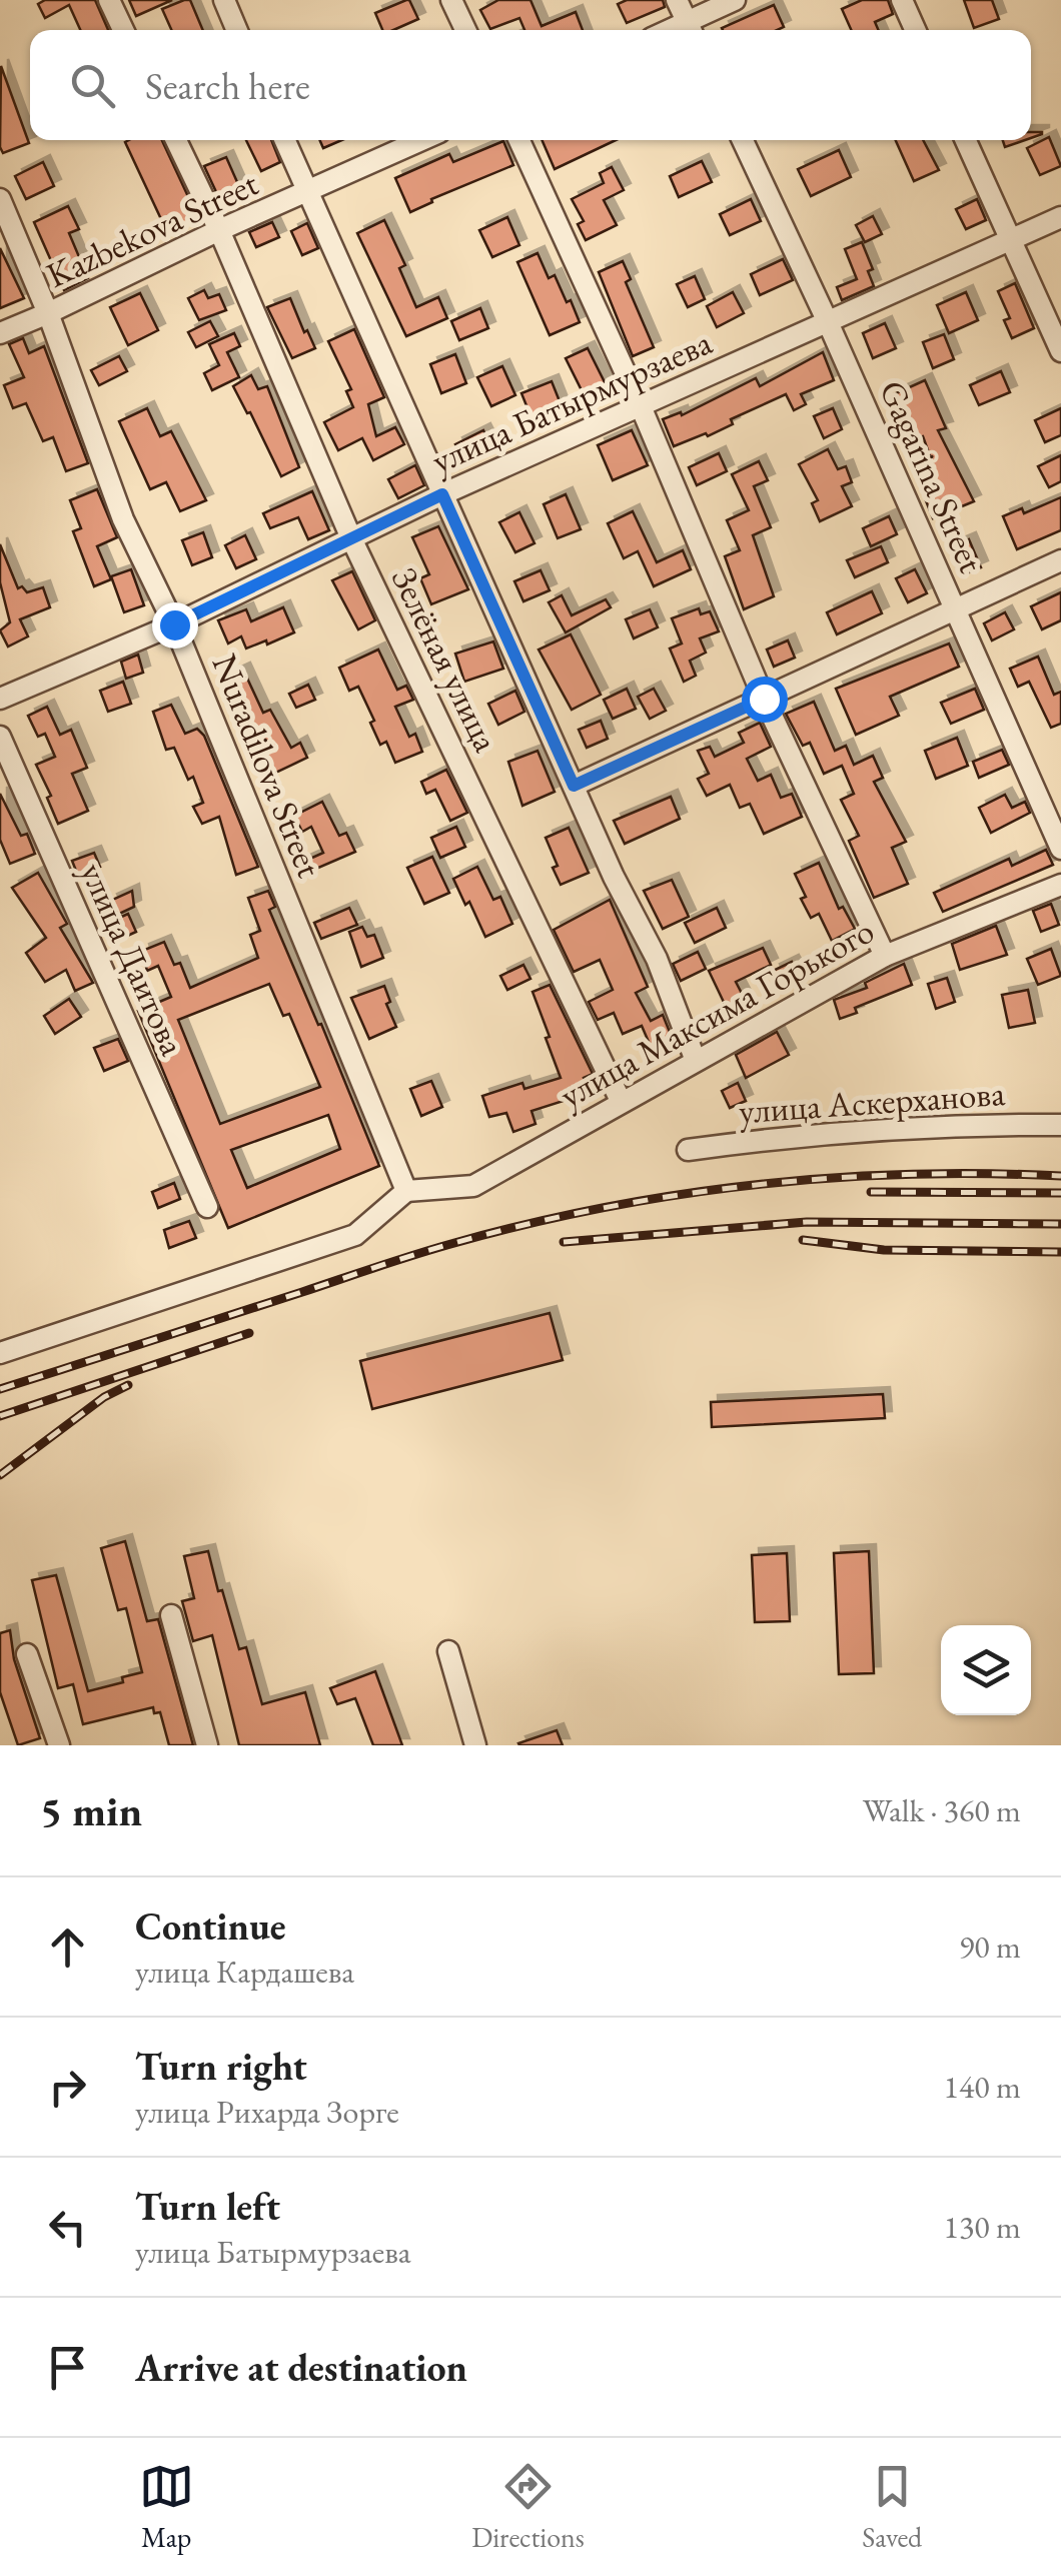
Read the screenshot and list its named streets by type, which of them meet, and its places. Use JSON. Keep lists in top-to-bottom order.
{
  "streets": {
    "street": [
      "Kazbekova Street",
      "улица Батырмурзаева",
      "Gagarina Street",
      "Зелёная улица",
      "Nuradilova Street",
      "улица Даитова",
      "улица Максима Горького",
      "улица Аскерханова"
    ]
  },
  "crossings": [
    ["Kazbekova Street", "Зелёная улица"],
    ["Kazbekova Street", "Nuradilova Street"],
    ["улица Батырмурзаева", "Gagarina Street"],
    ["улица Батырмурзаева", "Зелёная улица"],
    ["улица Батырмурзаева", "Nuradilova Street"],
    ["Зелёная улица", "улица Максима Горького"],
    ["Nuradilova Street", "улица Максима Горького"]
  ],
  "page": {
    "search": "Search here",
    "heading": ["5 min", "Walk · 360 m"],
    "list": [
      ["Continue", "улица Кардашева", "90 m"],
      ["Turn right", "улица Рихарда Зорге", "140 m"],
      ["Turn left", "улица Батырмурзаева", "130 m"],
      "Arrive at destination"
    ],
    "nav": ["Map", "Directions", "Saved"]
  }
}
